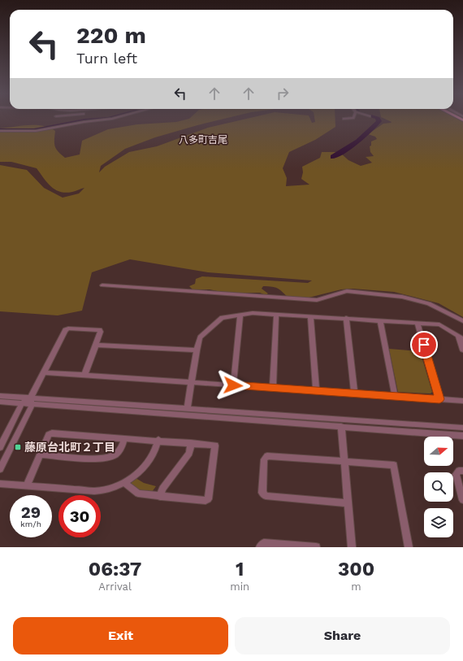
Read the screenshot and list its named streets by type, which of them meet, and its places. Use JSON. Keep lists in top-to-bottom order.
{
  "districts": ["八多町吉尾"],
  "places": {
    "transit": ["藤原台北町２丁目"]
  },
  "north": "right",
  "page": {
    "turn": ["220 m", "Turn left"],
    "speed": "29 km/h",
    "limit": "30",
    "eta": [
      "06:37",
      "Arrival",
      "1",
      "min",
      "300",
      "m"
    ],
    "buttons": ["Exit", "Share"]
  }
}
